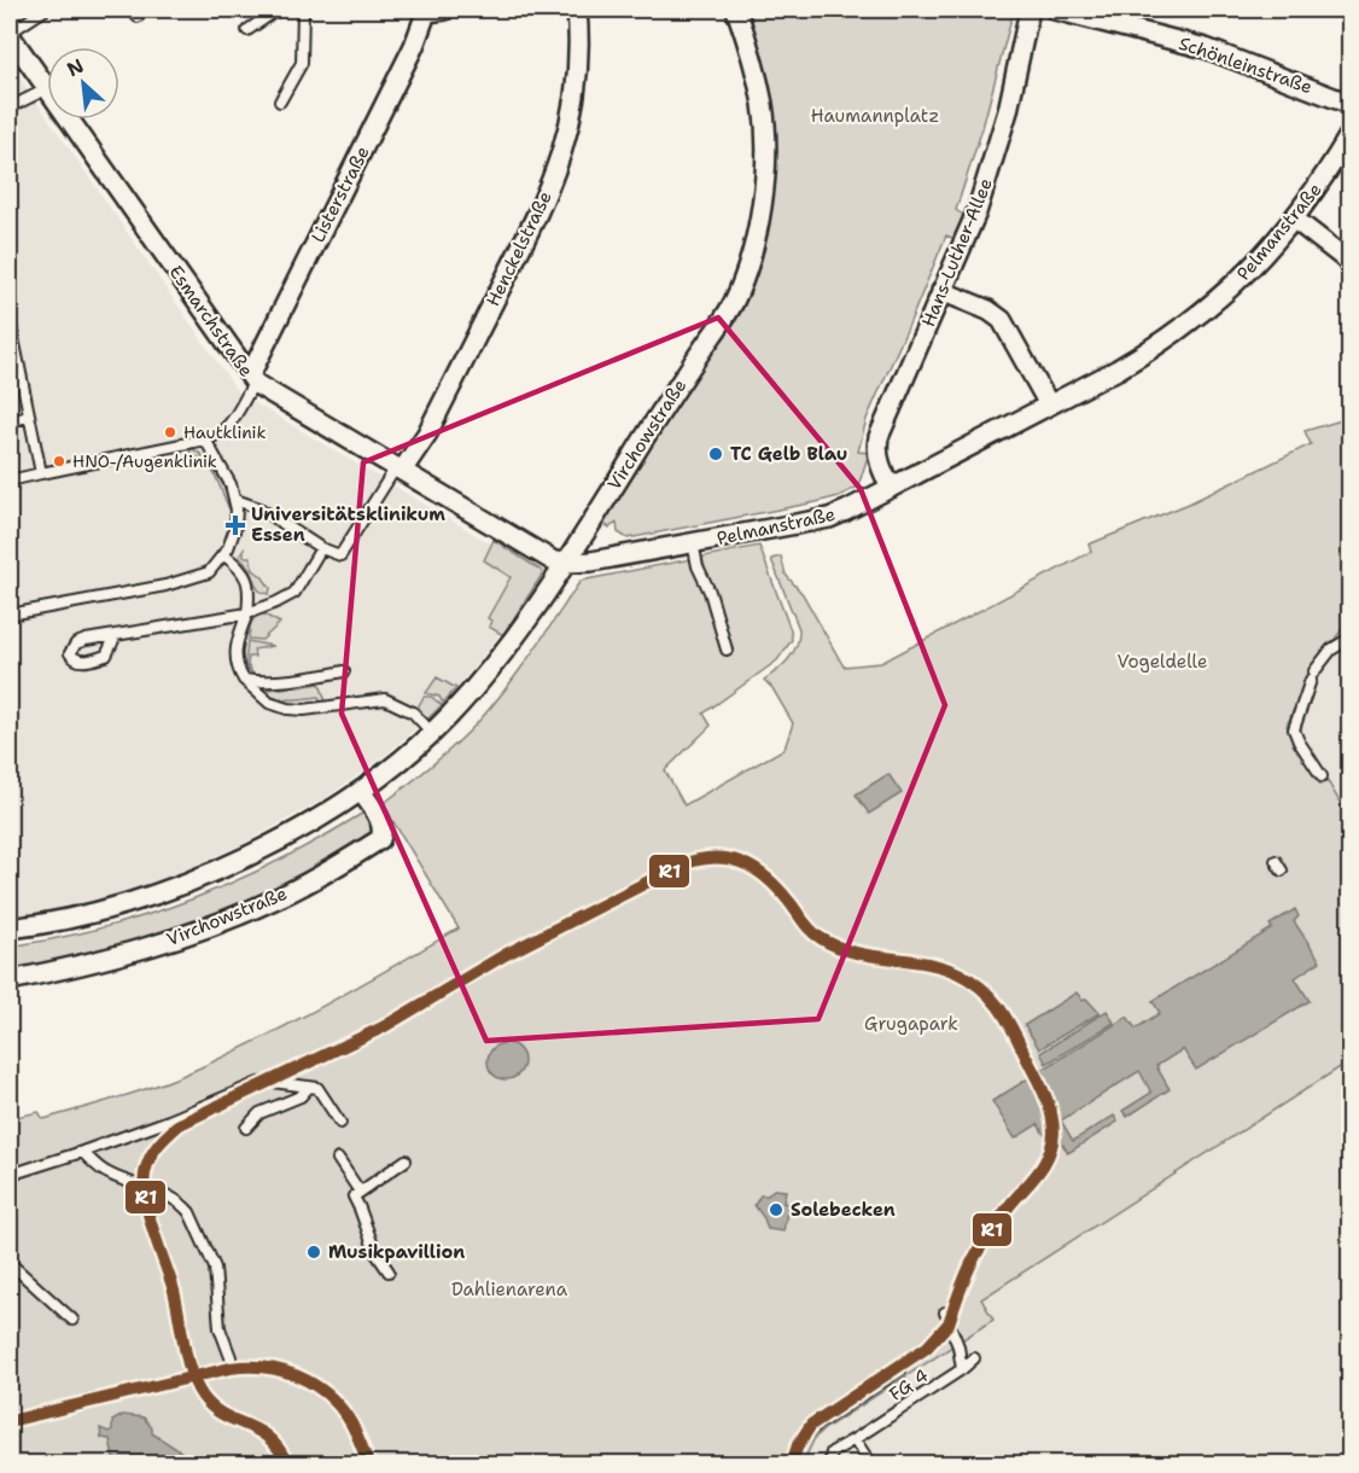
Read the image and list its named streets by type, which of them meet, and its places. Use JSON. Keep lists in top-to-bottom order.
{
  "streets": {
    "street": [
      "Schönleinstraße",
      "Listerstraße",
      "Pelmanstraße",
      "Henckelstraße",
      "Hans-Luther-Allee",
      "Esmarchstraße",
      "Virchowstraße"
    ],
    "lane": ["FG 4"]
  },
  "crossings": [
    ["Listerstraße", "Esmarchstraße"],
    ["Pelmanstraße", "Hans-Luther-Allee"],
    ["Pelmanstraße", "Esmarchstraße"],
    ["Pelmanstraße", "Virchowstraße"],
    ["Henckelstraße", "Esmarchstraße"],
    ["Esmarchstraße", "Virchowstraße"]
  ],
  "parks": [
    "Haumannplatz",
    "Vogeldelle",
    "Grugapark",
    "Dahlienarena"
  ],
  "places": {
    "other": [
      "Hautklinik",
      "TC Gelb Blau",
      "HNO-/Augenklinik",
      "Solebecken",
      "Musikpavillion"
    ],
    "health": ["Universitätsklinikum Essen"]
  },
  "lines": ["transit line R1"],
  "north": "top left"
}
